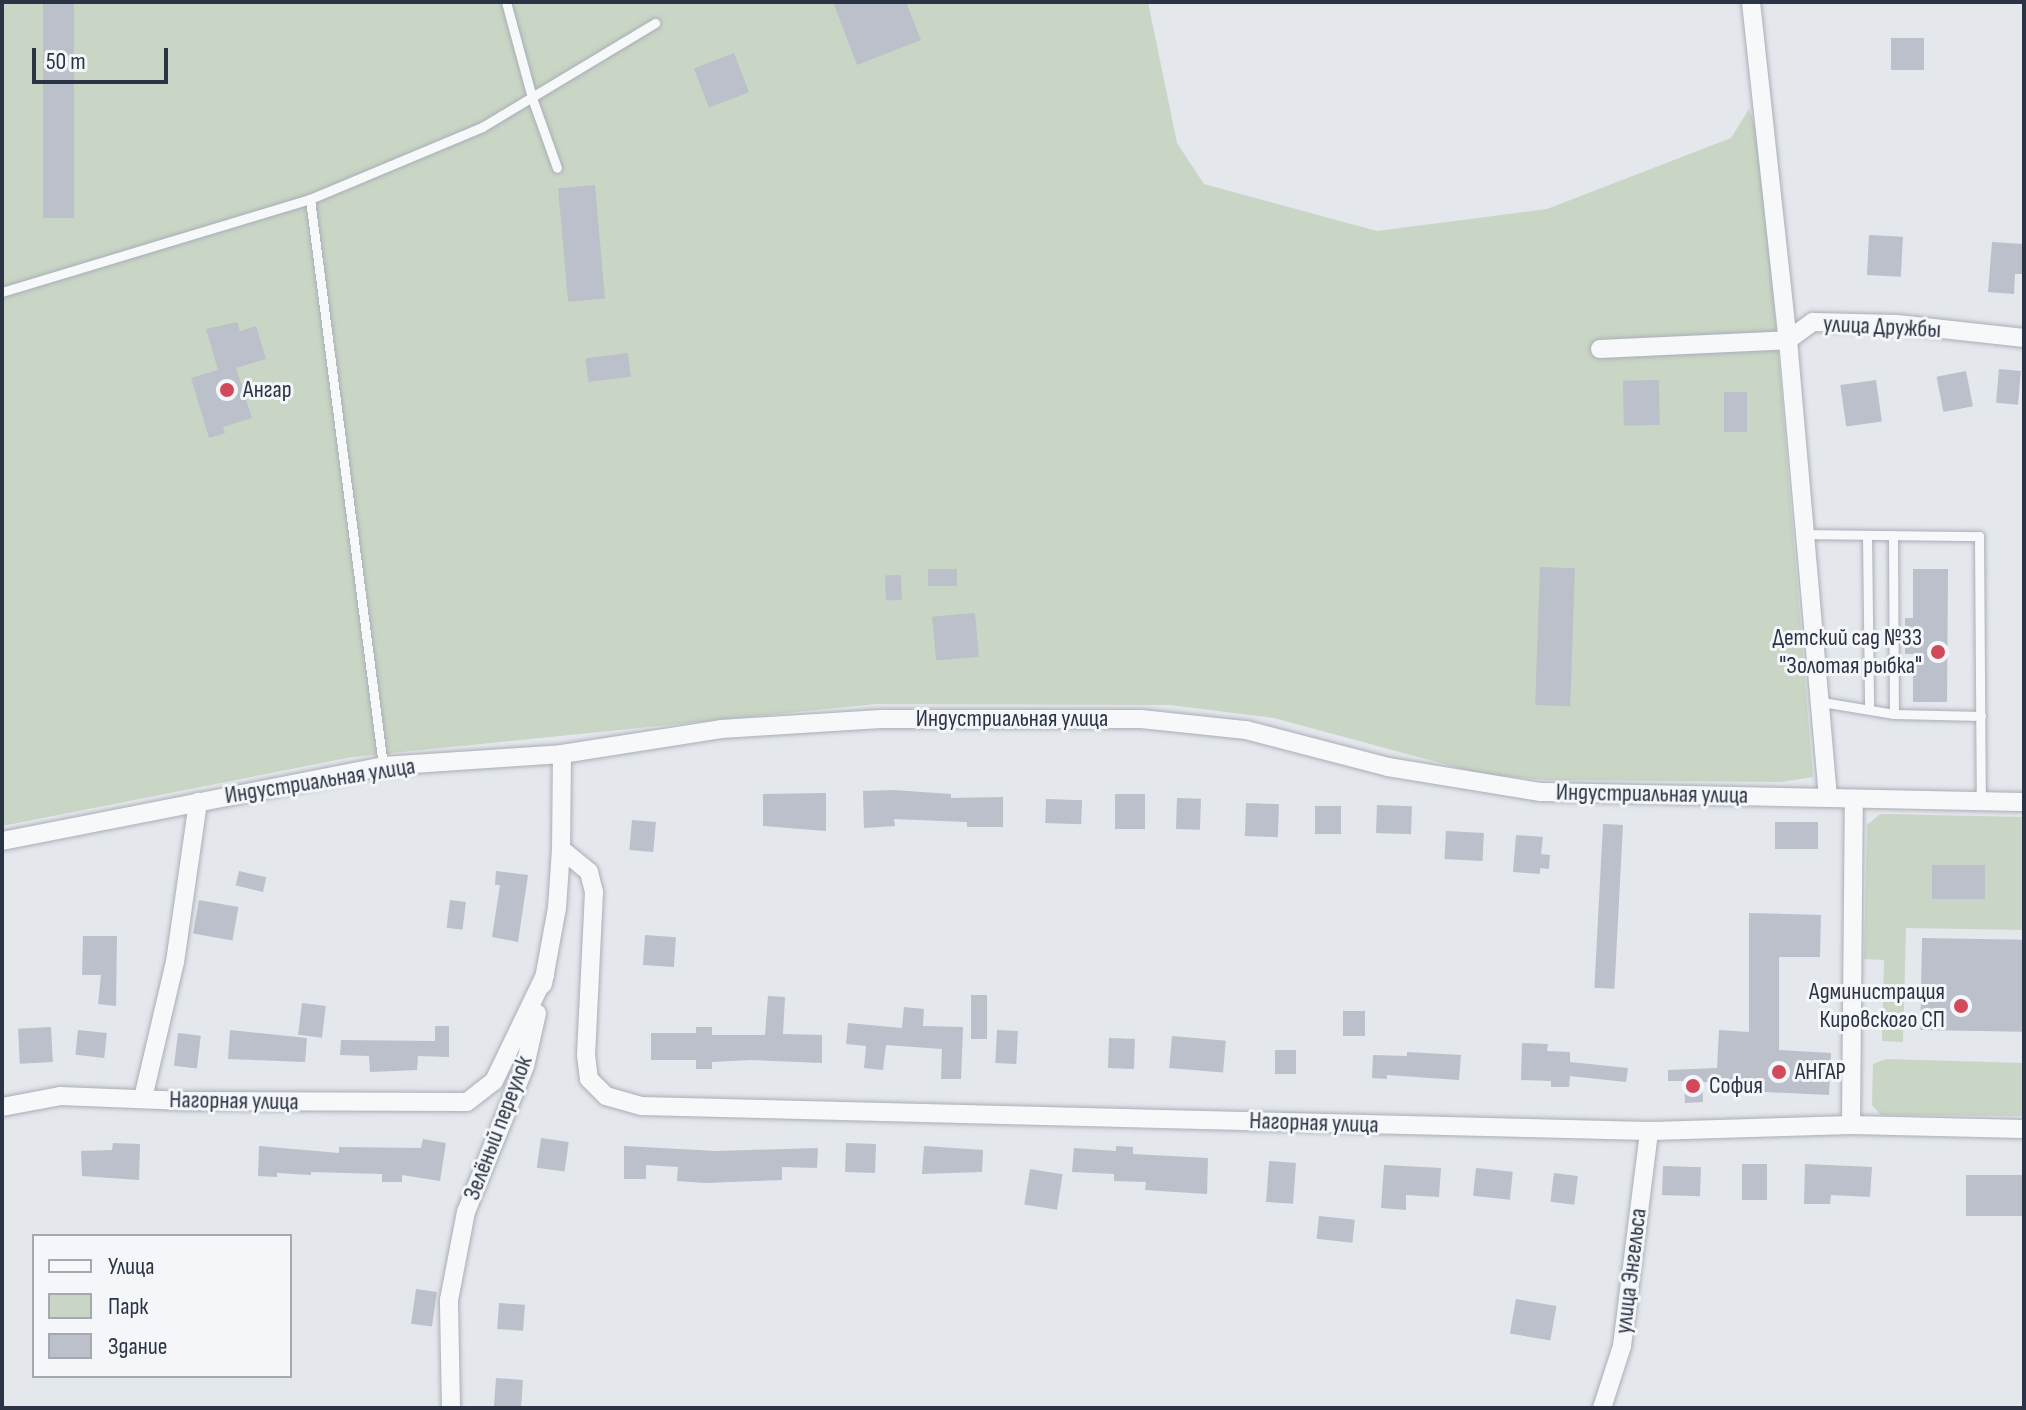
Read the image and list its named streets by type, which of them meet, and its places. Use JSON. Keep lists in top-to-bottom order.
{
  "streets": {
    "street": [
      "улица Дружбы",
      "Индустриальная улица",
      "Нагорная улица",
      "Зелёный переулок",
      "улица Энгельса"
    ]
  },
  "crossings": [
    ["Индустриальная улица", "Зелёный переулок"],
    ["Нагорная улица", "Зелёный переулок"],
    ["Нагорная улица", "улица Энгельса"]
  ],
  "places": [
    "Ангар",
    "Детский сад №33 \"Золотая рыбка\"",
    "Администрация Кировского СП",
    "АНГАР",
    "София"
  ],
  "legend": ["Улица", "Парк", "Здание"],
  "scale_bar": "50 m"
}
